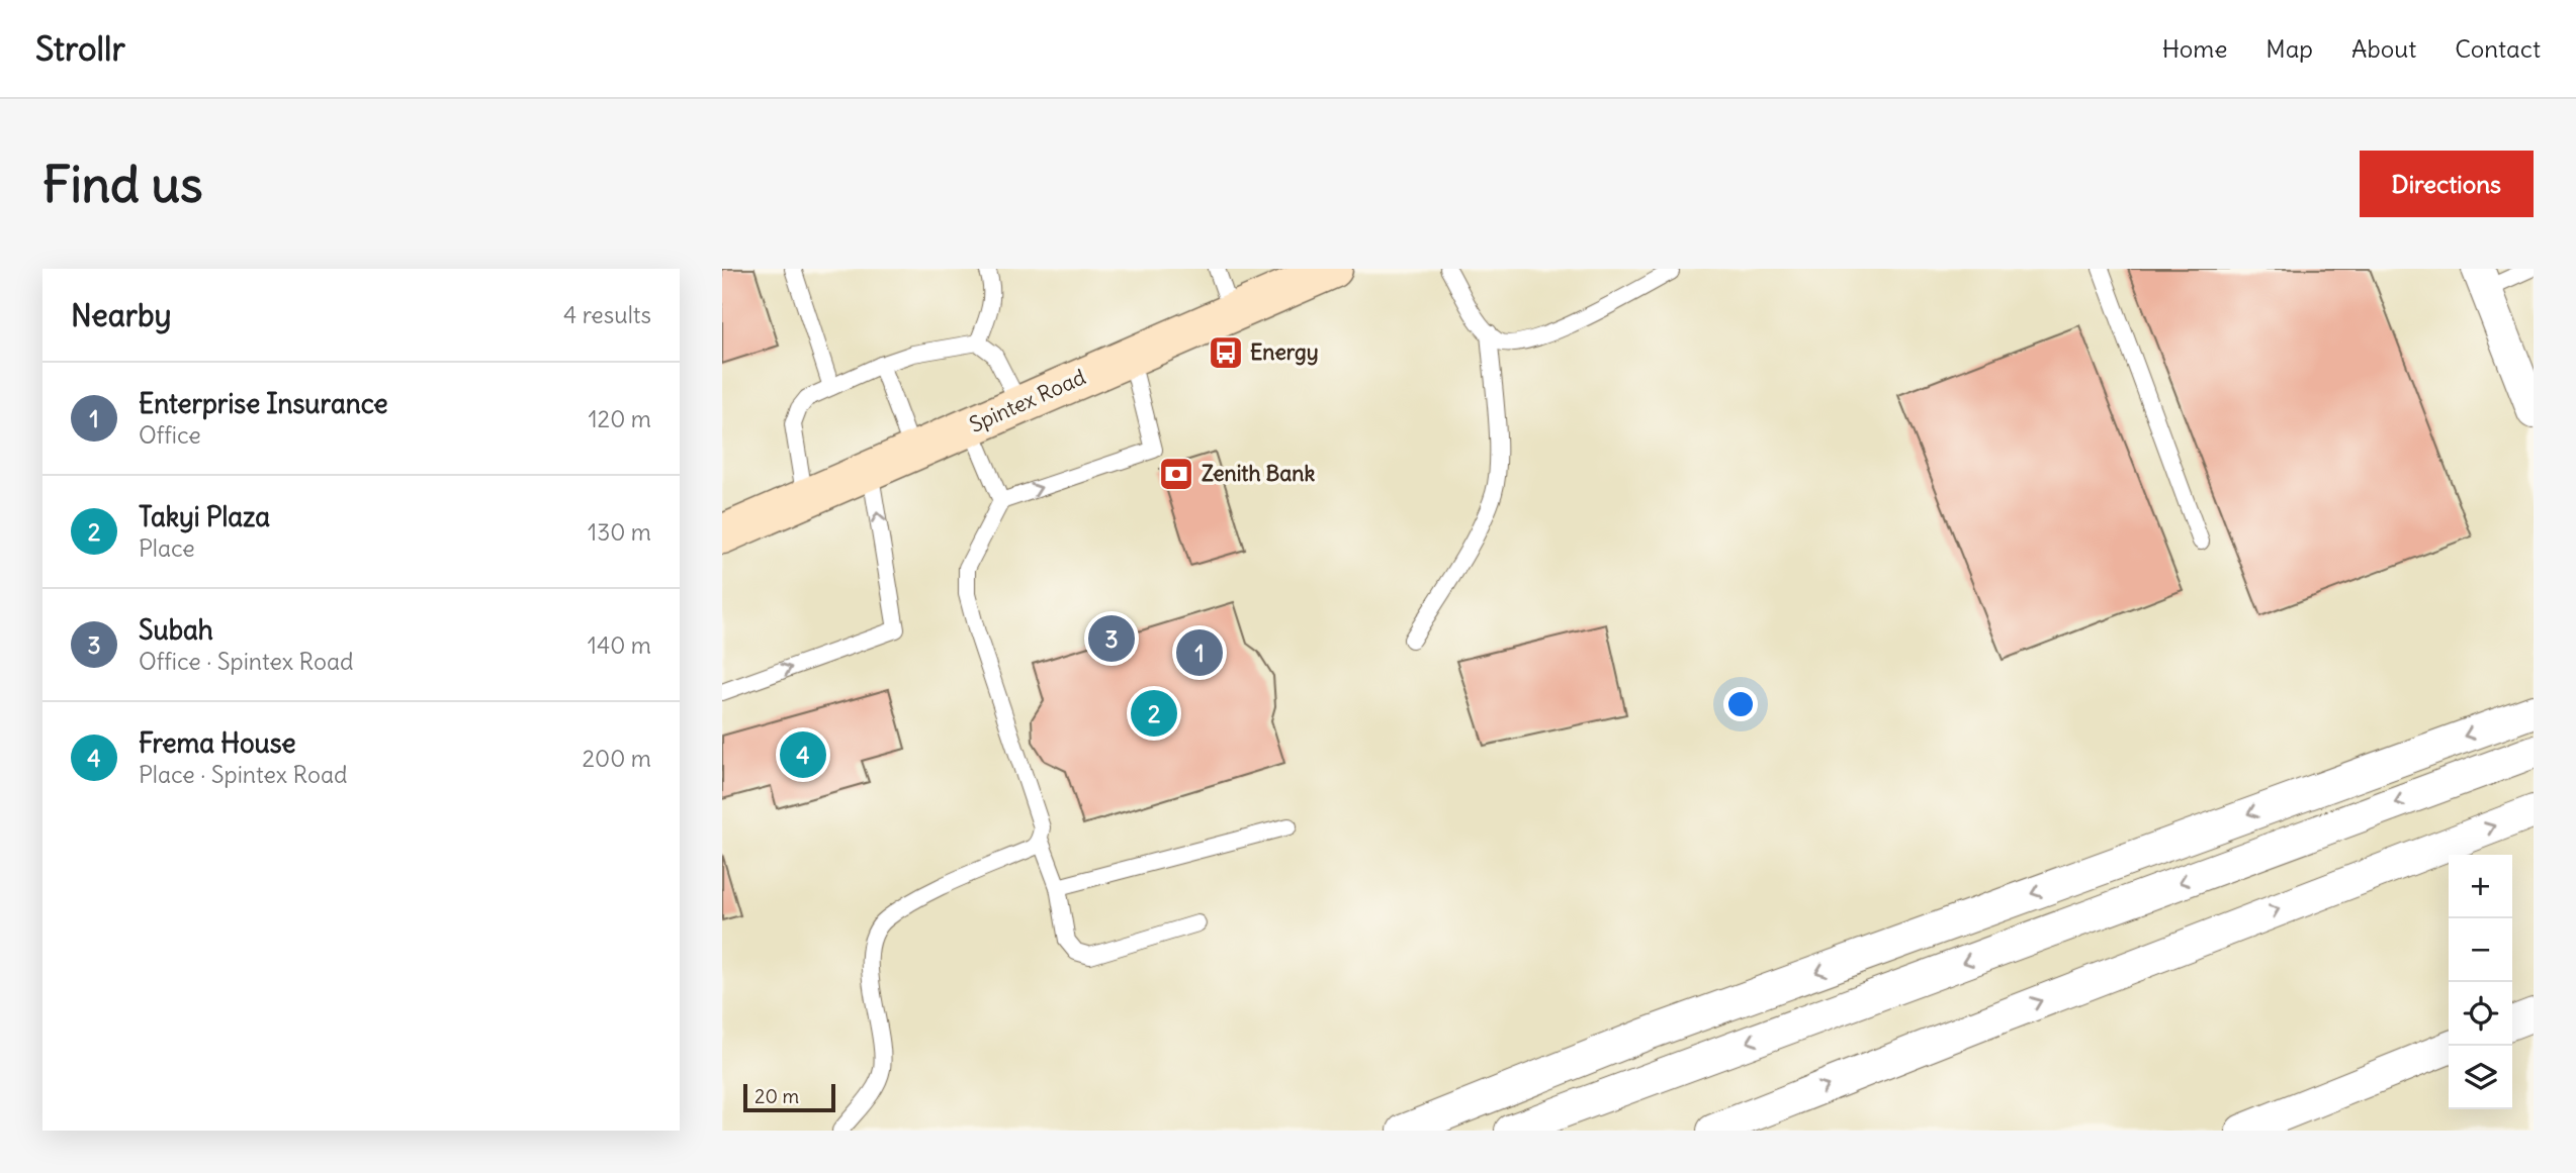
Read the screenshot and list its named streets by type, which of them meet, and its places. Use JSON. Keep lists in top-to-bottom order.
{
  "streets": {
    "main road": ["Spintex Road"]
  },
  "places": {
    "bus stop": ["Energy"],
    "bank": ["Zenith Bank"]
  },
  "scale_bar": "20 m",
  "page": {
    "header": "Strollr",
    "nav": [
      "Home",
      "Map",
      "About",
      "Contact"
    ],
    "buttons": "Directions",
    "title": "Find us",
    "heading": ["Nearby", "4 results"],
    "list": [
      {
        "mark": "1",
        "name": "Enterprise Insurance",
        "note": "Office",
        "value": "120 m"
      },
      {
        "mark": "2",
        "name": "Takyi Plaza",
        "note": "Place",
        "value": "130 m"
      },
      {
        "mark": "3",
        "name": "Subah",
        "note": "Office · Spintex Road",
        "value": "140 m"
      },
      {
        "mark": "4",
        "name": "Frema House",
        "note": "Place · Spintex Road",
        "value": "200 m"
      }
    ],
    "pins": [
      "3",
      "1",
      "2",
      "4"
    ],
    "map_buttons": ["+", "−"],
    "scale": "20 m"
  }
}
